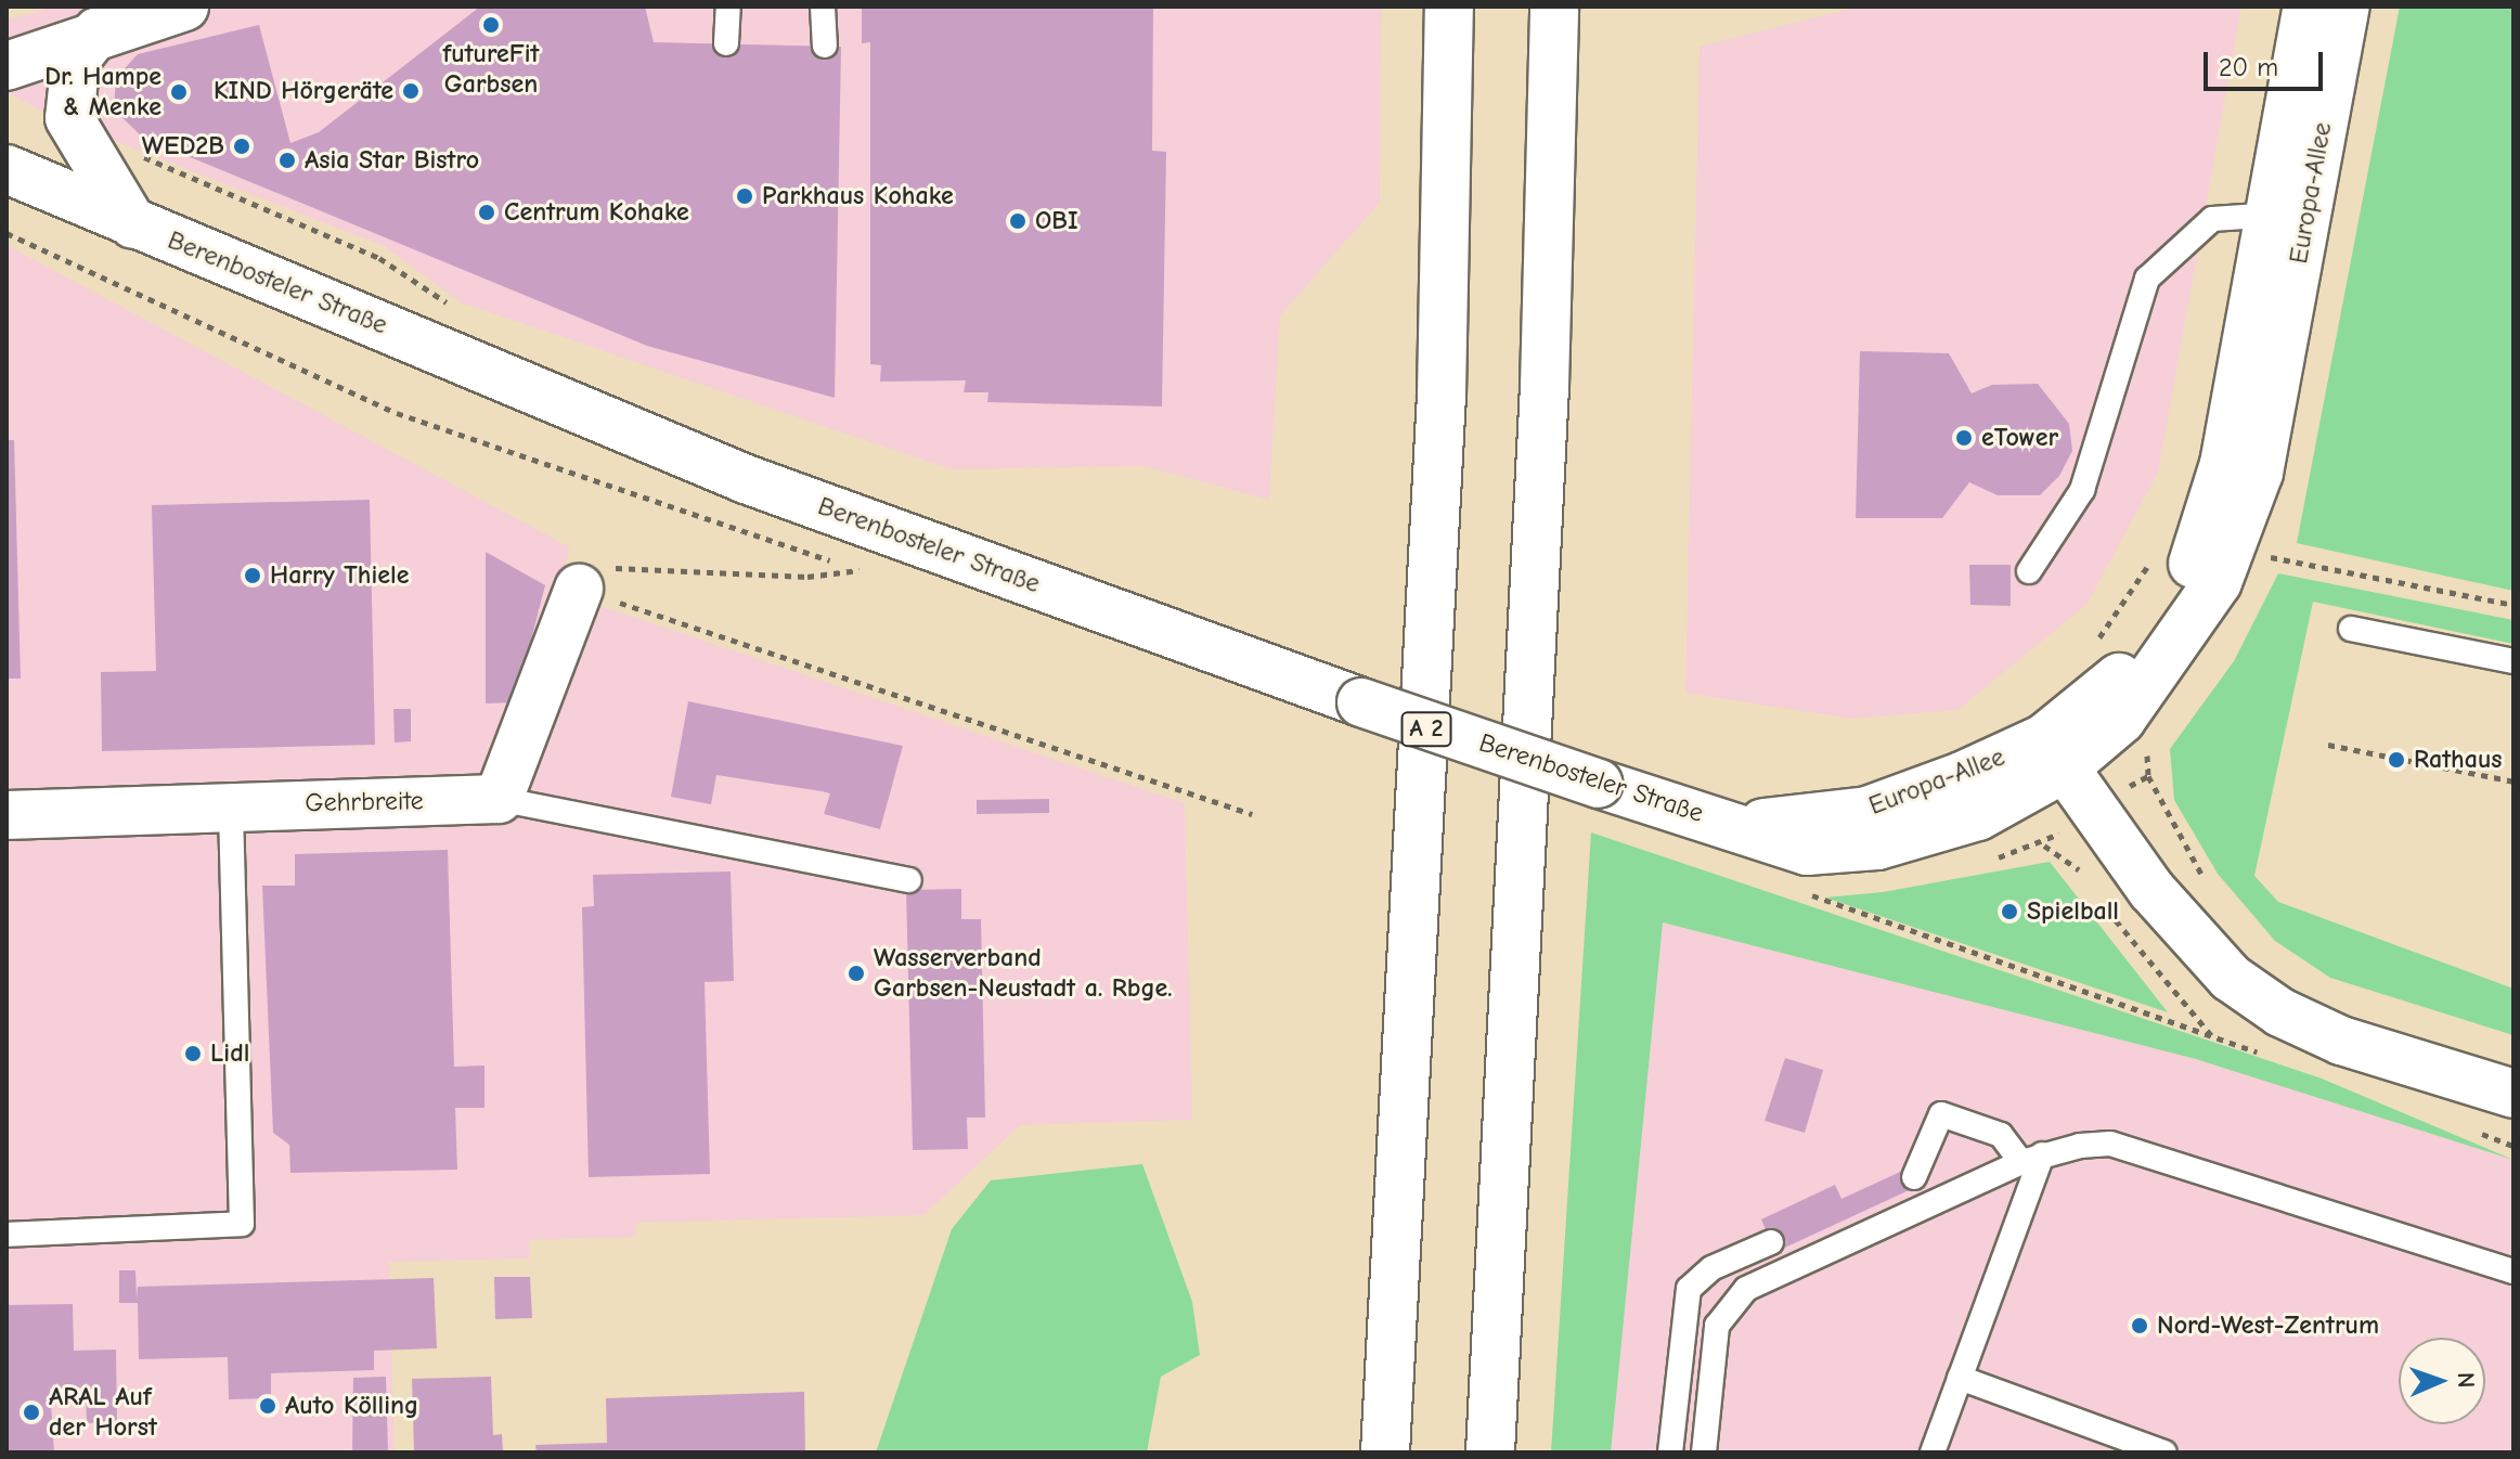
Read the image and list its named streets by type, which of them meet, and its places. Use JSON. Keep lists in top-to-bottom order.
{
  "streets": {
    "main road": [
      "Europa-Allee",
      "Berenbosteler Straße",
      "A 2",
      "Gehrbreite"
    ]
  },
  "crossings": [
    ["Europa-Allee", "Berenbosteler Straße"]
  ],
  "places": [
    "futureFit Garbsen",
    "KIND Hörgeräte",
    "Dr. Hampe & Menke",
    "WED2B",
    "Asia Star Bistro",
    "Parkhaus Kohake",
    "Centrum Kohake",
    "OBI",
    "eTower",
    "Harry Thiele",
    "Rathaus",
    "Spielball",
    "Wasserverband Garbsen-Neustadt a. Rbge.",
    "Lidl",
    "Nord-West-Zentrum",
    "Auto Kölling",
    "ARAL Auf der Horst"
  ],
  "scale_bar": "20 m",
  "north": "right"
}
